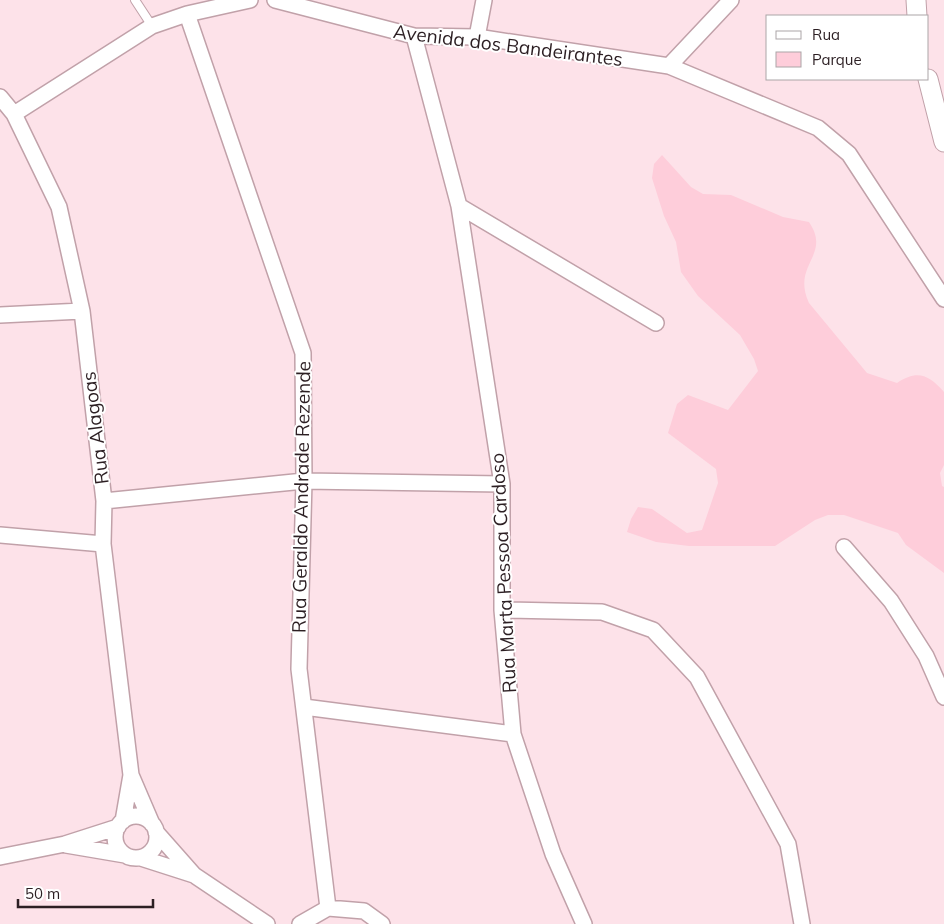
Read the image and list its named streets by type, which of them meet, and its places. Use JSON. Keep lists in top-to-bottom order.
{
  "streets": {
    "street": [
      "Avenida dos Bandeirantes",
      "Rua Alagoas",
      "Rua Geraldo Andrade Rezende",
      "Rua Marta Pessoa Cardoso"
    ]
  },
  "crossings": [
    ["Avenida dos Bandeirantes", "Rua Marta Pessoa Cardoso"]
  ],
  "legend": ["Rua", "Parque"],
  "scale_bar": "50 m"
}
